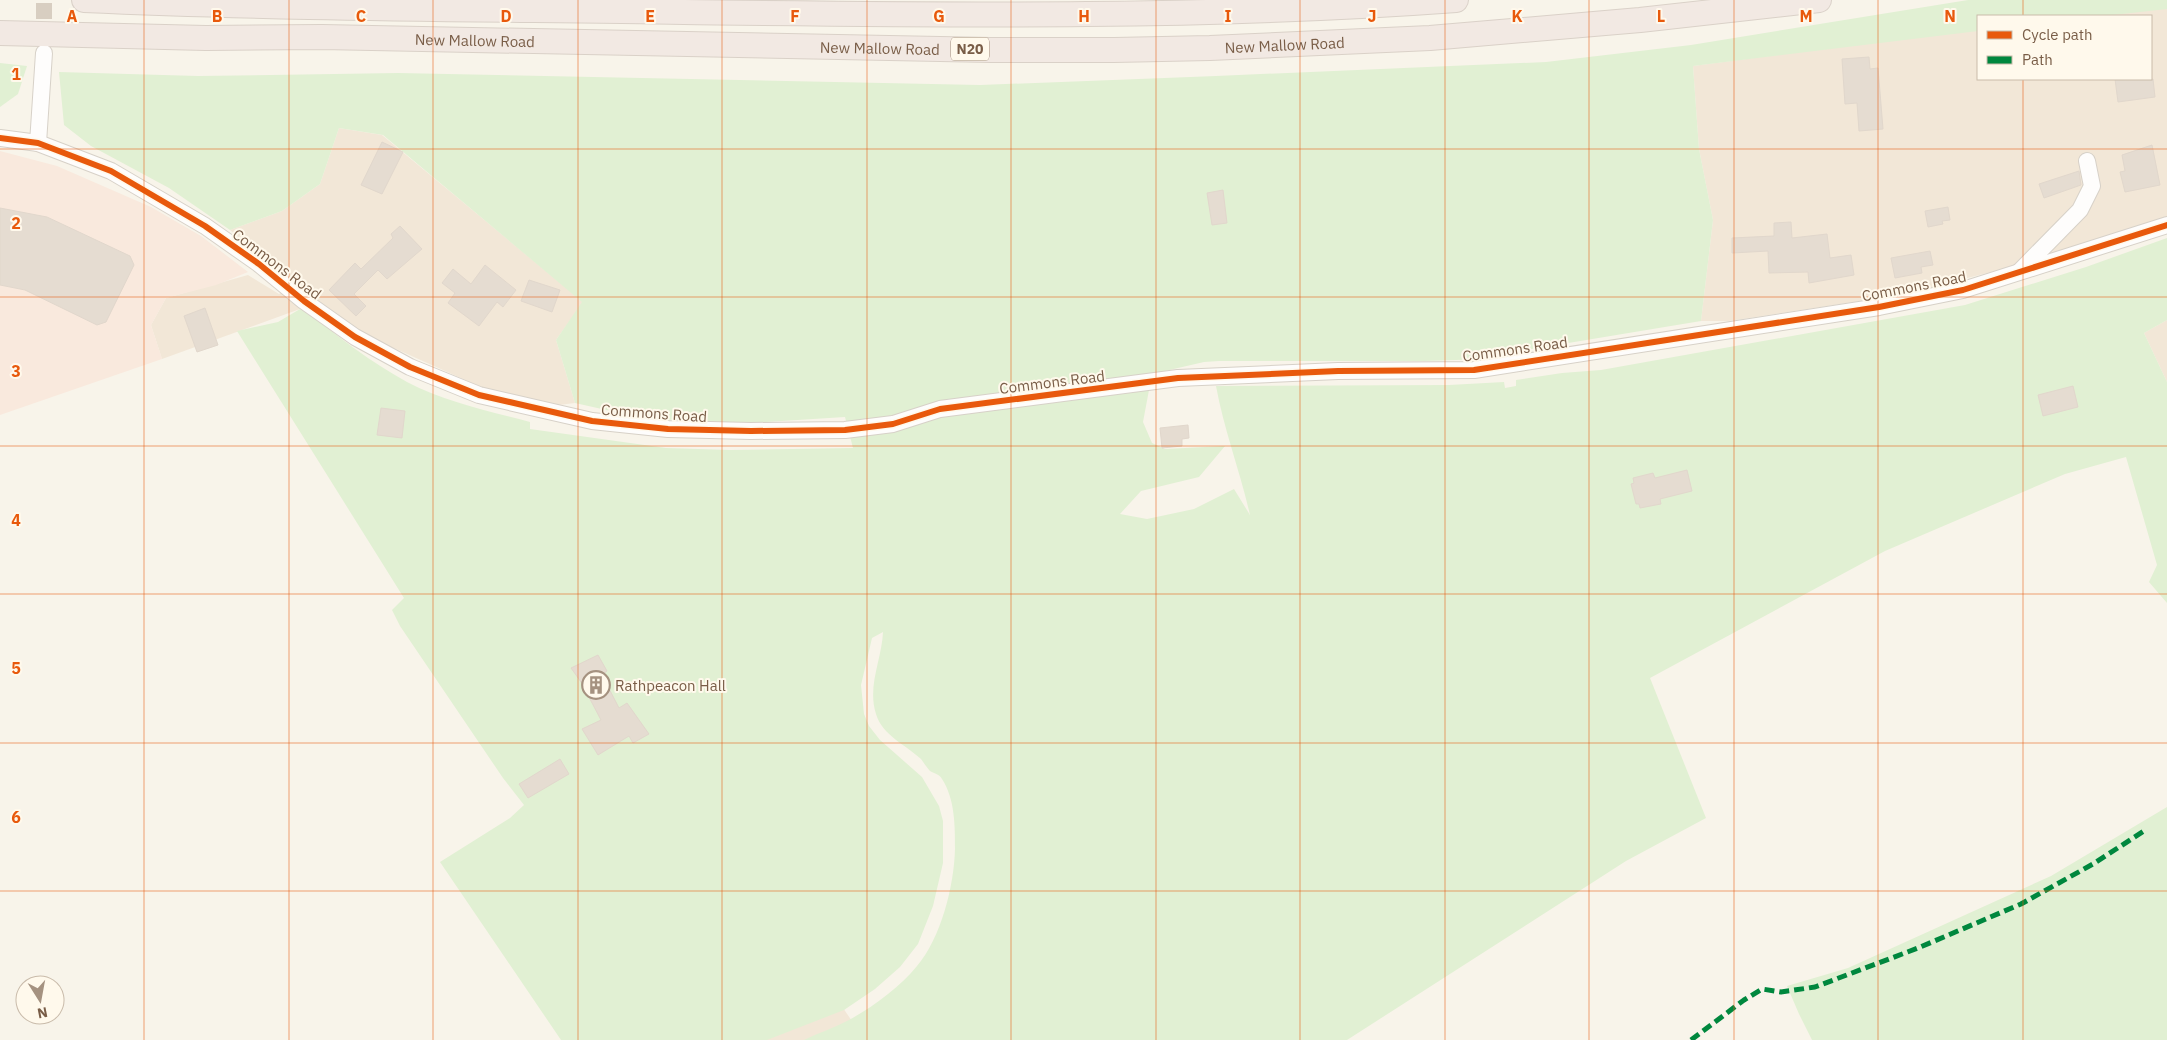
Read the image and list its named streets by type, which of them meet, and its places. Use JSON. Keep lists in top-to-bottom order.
{
  "streets": {
    "highway": ["New Mallow Road", "N20"],
    "street": ["Commons Road"]
  },
  "places": {
    "building": ["Rathpeacon Hall"]
  },
  "legend": ["Cycle path", "Path"],
  "north": "bottom",
  "grid": {
    "columns": [
      "A",
      "B",
      "C",
      "D",
      "E",
      "F",
      "G",
      "H",
      "I",
      "J",
      "K",
      "L",
      "M",
      "N"
    ],
    "rows": [
      "1",
      "2",
      "3",
      "4",
      "5",
      "6"
    ]
  }
}
